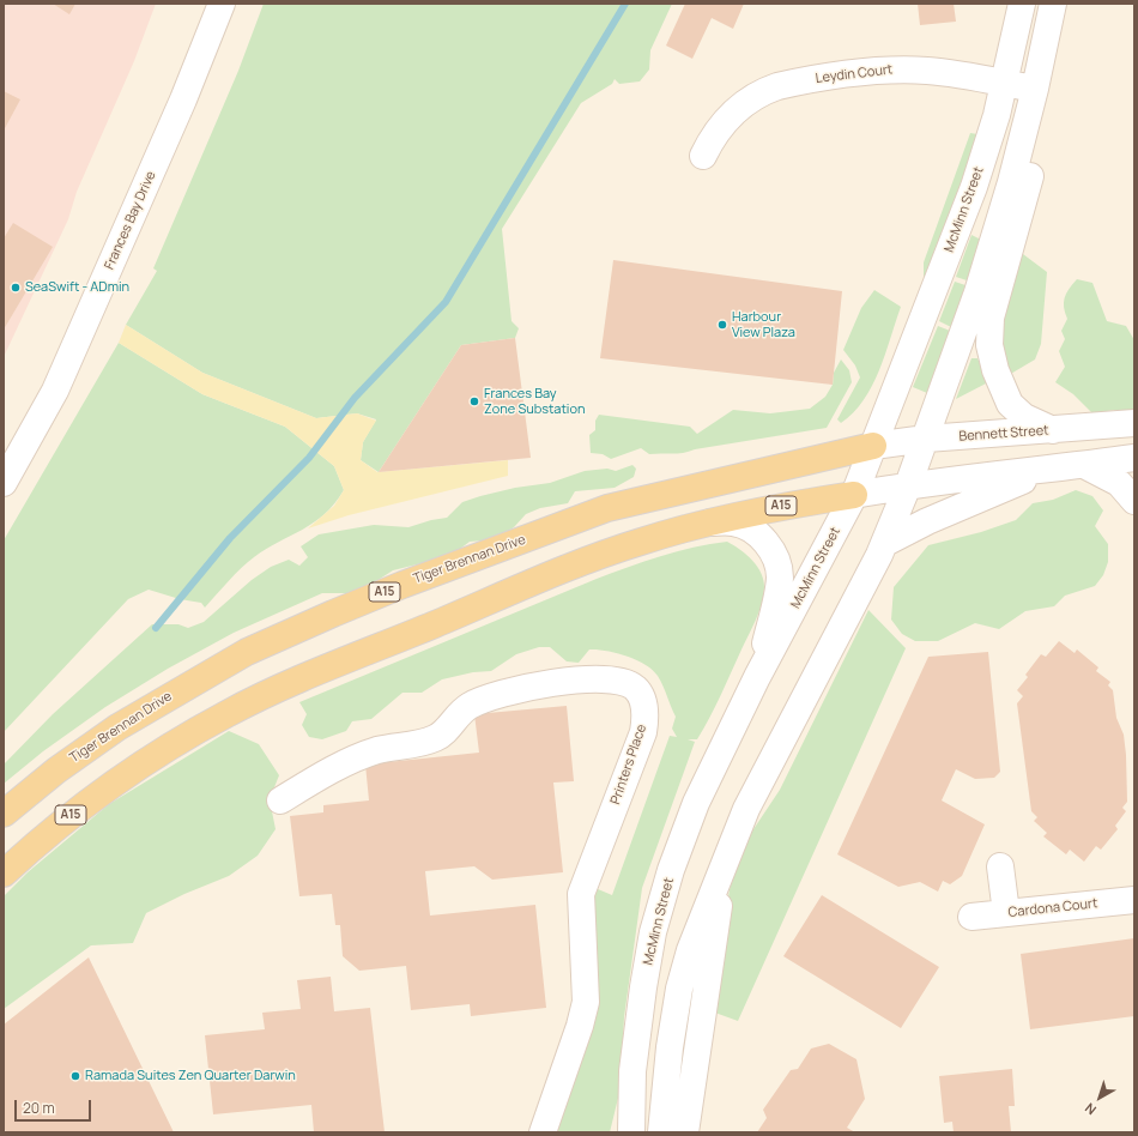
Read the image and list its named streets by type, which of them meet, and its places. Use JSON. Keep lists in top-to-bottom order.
{
  "streets": {
    "main road": ["A15", "Tiger Brennan Drive"],
    "street": [
      "Leydin Court",
      "McMinn Street",
      "Frances Bay Drive",
      "Bennett Street",
      "Printers Place",
      "Cardona Court"
    ]
  },
  "crossings": [
    ["Leydin Court", "McMinn Street"],
    ["McMinn Street", "Bennett Street"],
    ["McMinn Street", "A15"],
    ["McMinn Street", "Tiger Brennan Drive"],
    ["Bennett Street", "Tiger Brennan Drive"]
  ],
  "places": [
    "SeaSwift - ADmin",
    "Harbour View Plaza",
    "Frances Bay Zone Substation",
    "Ramada Suites Zen Quarter Darwin"
  ],
  "scale_bar": "20 m",
  "north": "bottom left"
}
